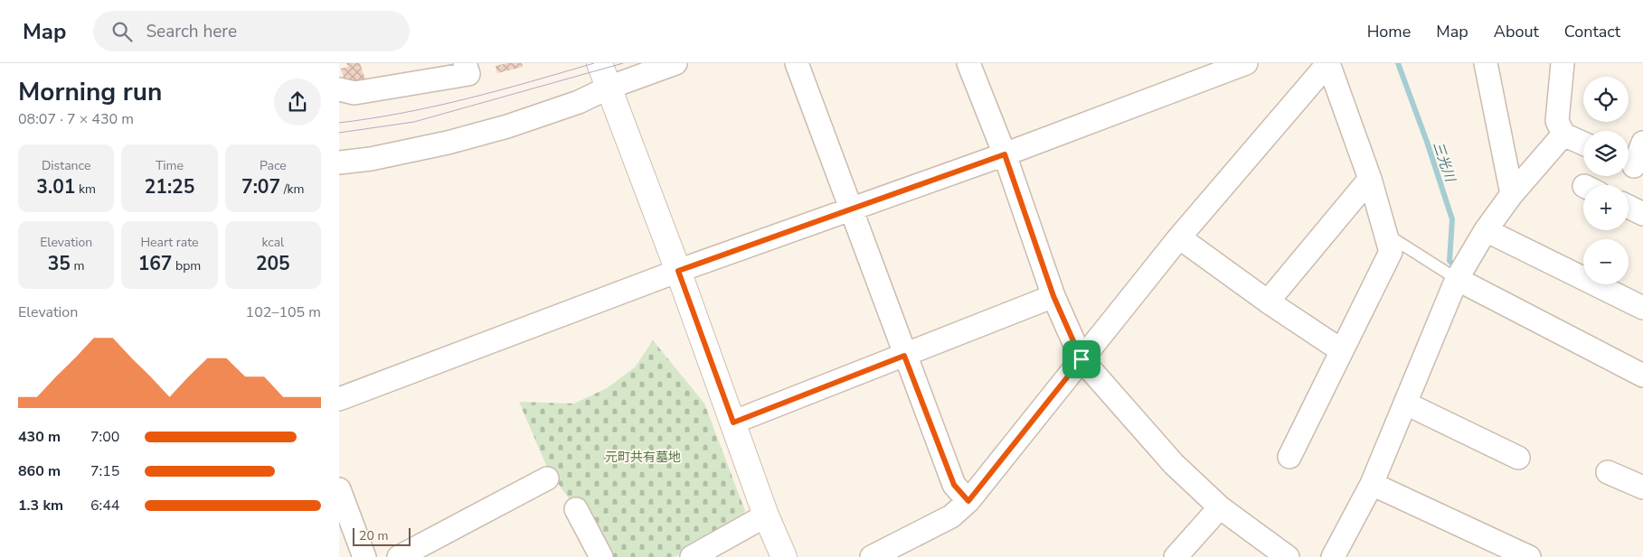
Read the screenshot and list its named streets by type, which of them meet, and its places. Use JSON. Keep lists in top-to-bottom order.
{
  "water": ["三光川"],
  "parks": ["元町共有墓地"],
  "scale_bar": "20 m",
  "page": {
    "header": "Map",
    "search": "Search here",
    "nav": [
      "Home",
      "Map",
      "About",
      "Contact"
    ],
    "heading": ["Morning run", "08:07 · 7 × 430 m"],
    "map_buttons": ["+", "−"],
    "stats": [
      ["Distance", "3.01 km"],
      ["Time", "21:25"],
      ["Pace", "7:07 /km"],
      ["Elevation", "35 m"],
      ["Heart rate", "167 bpm"],
      ["kcal", "205"]
    ],
    "chart": ["Elevation", "102–105 m"],
    "list": [
      {
        "name": "430 m",
        "note": "7:00"
      },
      {
        "name": "860 m",
        "note": "7:15"
      },
      {
        "name": "1.3 km",
        "note": "6:44"
      }
    ],
    "scale": "20 m"
  }
}
